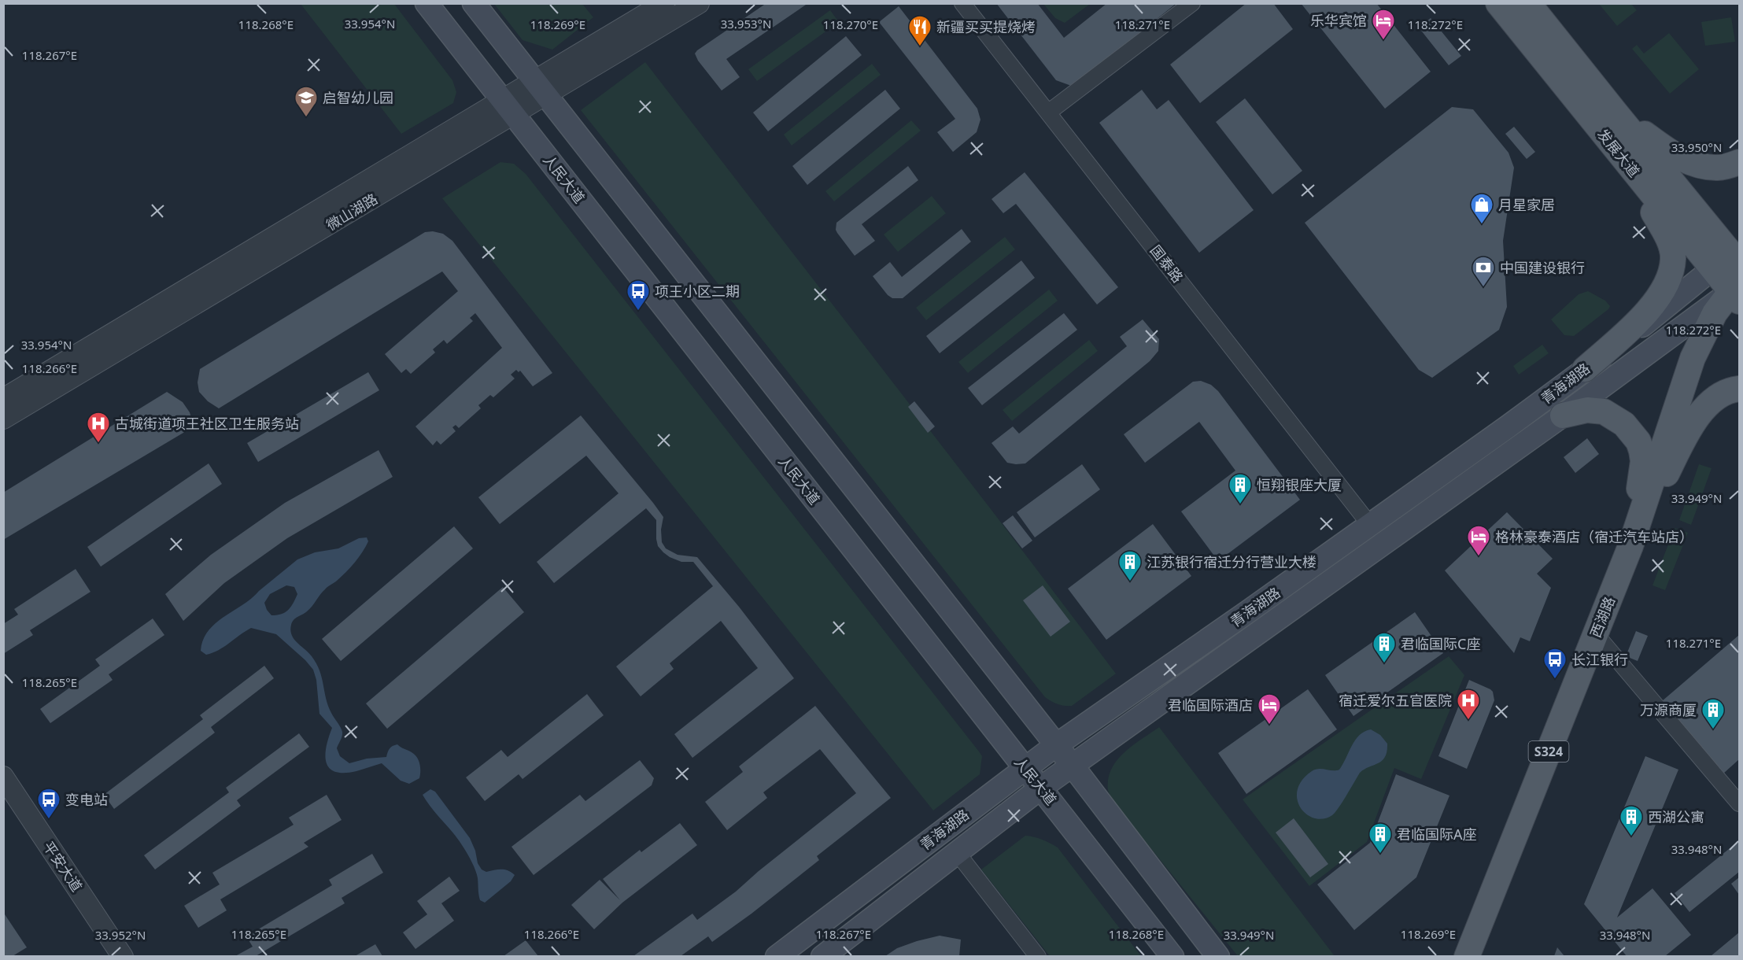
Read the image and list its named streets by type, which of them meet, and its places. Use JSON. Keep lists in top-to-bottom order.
{
  "streets": {
    "main road": [
      "发展大道",
      "人民大道",
      "青海湖路",
      "西湖路",
      "S324"
    ],
    "street": ["微山湖路", "国泰路", "平安大道"]
  },
  "crossings": [
    ["发展大道", "青海湖路"],
    ["发展大道", "西湖路"],
    ["人民大道", "微山湖路"],
    ["人民大道", "青海湖路"],
    ["国泰路", "青海湖路"],
    ["青海湖路", "西湖路"]
  ],
  "places": {
    "hotel": ["乐华宾馆", "格林豪泰酒店（宿迁汽车站店）", "君临国际酒店"],
    "restaurant": ["新疆买买提烧烤"],
    "school or university": ["启智幼儿园"],
    "shop": ["月星家居"],
    "bank": ["中国建设银行"],
    "bus stop": ["项王小区二期", "长江银行", "变电站"],
    "hospital": ["古城街道项王社区卫生服务站", "宿迁爱尔五官医院"],
    "building": [
      "恒翔银座大厦",
      "江苏银行宿迁分行营业大楼",
      "君临国际C座",
      "万源商厦",
      "西湖公寓",
      "君临国际A座"
    ]
  },
  "coordinates": [
    "33.954°N",
    "33.953°N",
    "118.268°E",
    "118.269°E",
    "118.270°E",
    "118.271°E",
    "118.272°E",
    "118.267°E",
    "33.950°N",
    "118.266°E",
    "33.949°N",
    "118.265°E",
    "33.948°N",
    "33.952°N"
  ]
}
